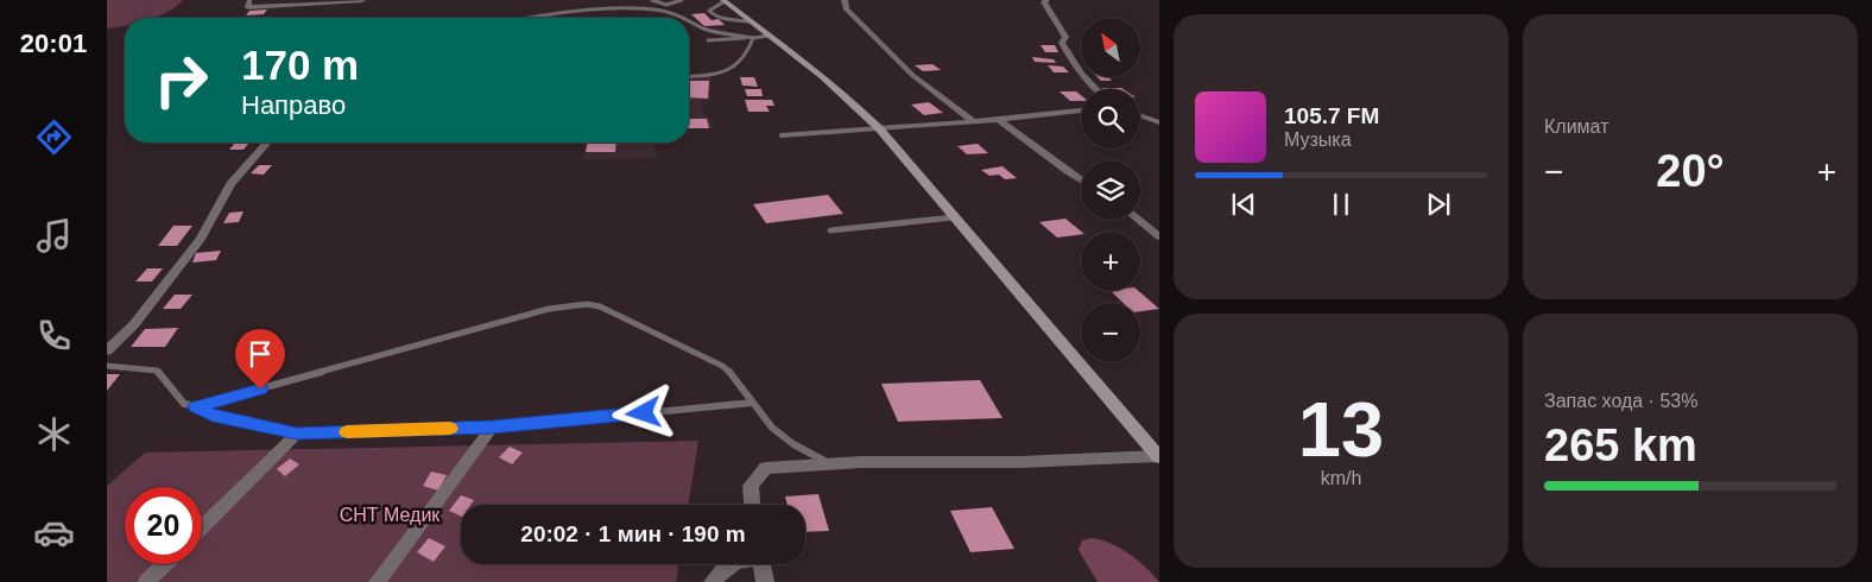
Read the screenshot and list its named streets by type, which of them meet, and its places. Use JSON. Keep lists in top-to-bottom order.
{
  "parks": ["СНТ Медик"],
  "north": "top left",
  "page": {
    "tabs": "20:01",
    "tile": [
      "Климат",
      ["13", "km/h"],
      ["Запас хода · 53%", "265 km"]
    ],
    "map_buttons": ["+", "−"],
    "turn": ["170 m", "Направо"],
    "song": ["105.7 FM", "Музыка"],
    "heat": ["−", "20°", "+"],
    "limit": "20",
    "trip": "20:02 · 1 мин · 190 m"
  }
}
